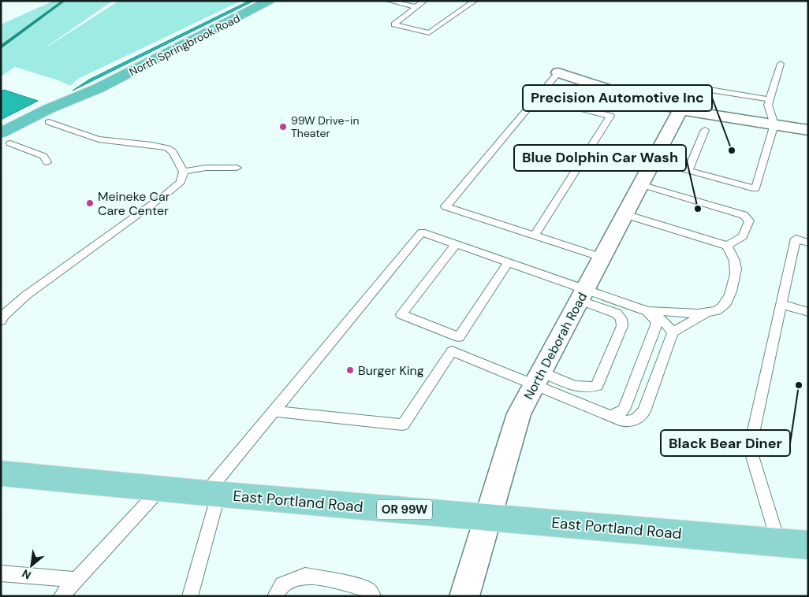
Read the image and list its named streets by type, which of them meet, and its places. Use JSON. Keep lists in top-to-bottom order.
{
  "streets": {
    "highway": ["North Springbrook Road"],
    "main road": ["East Portland Road", "OR 99W"],
    "street": ["North Deborah Road"]
  },
  "crossings": [
    ["North Deborah Road", "East Portland Road"]
  ],
  "places": [
    "99W Drive-in Theater",
    "Precision Automotive Inc",
    "Meineke Car Care Center",
    "Blue Dolphin Car Wash",
    "Burger King",
    "Black Bear Diner"
  ],
  "north": "bottom left"
}
